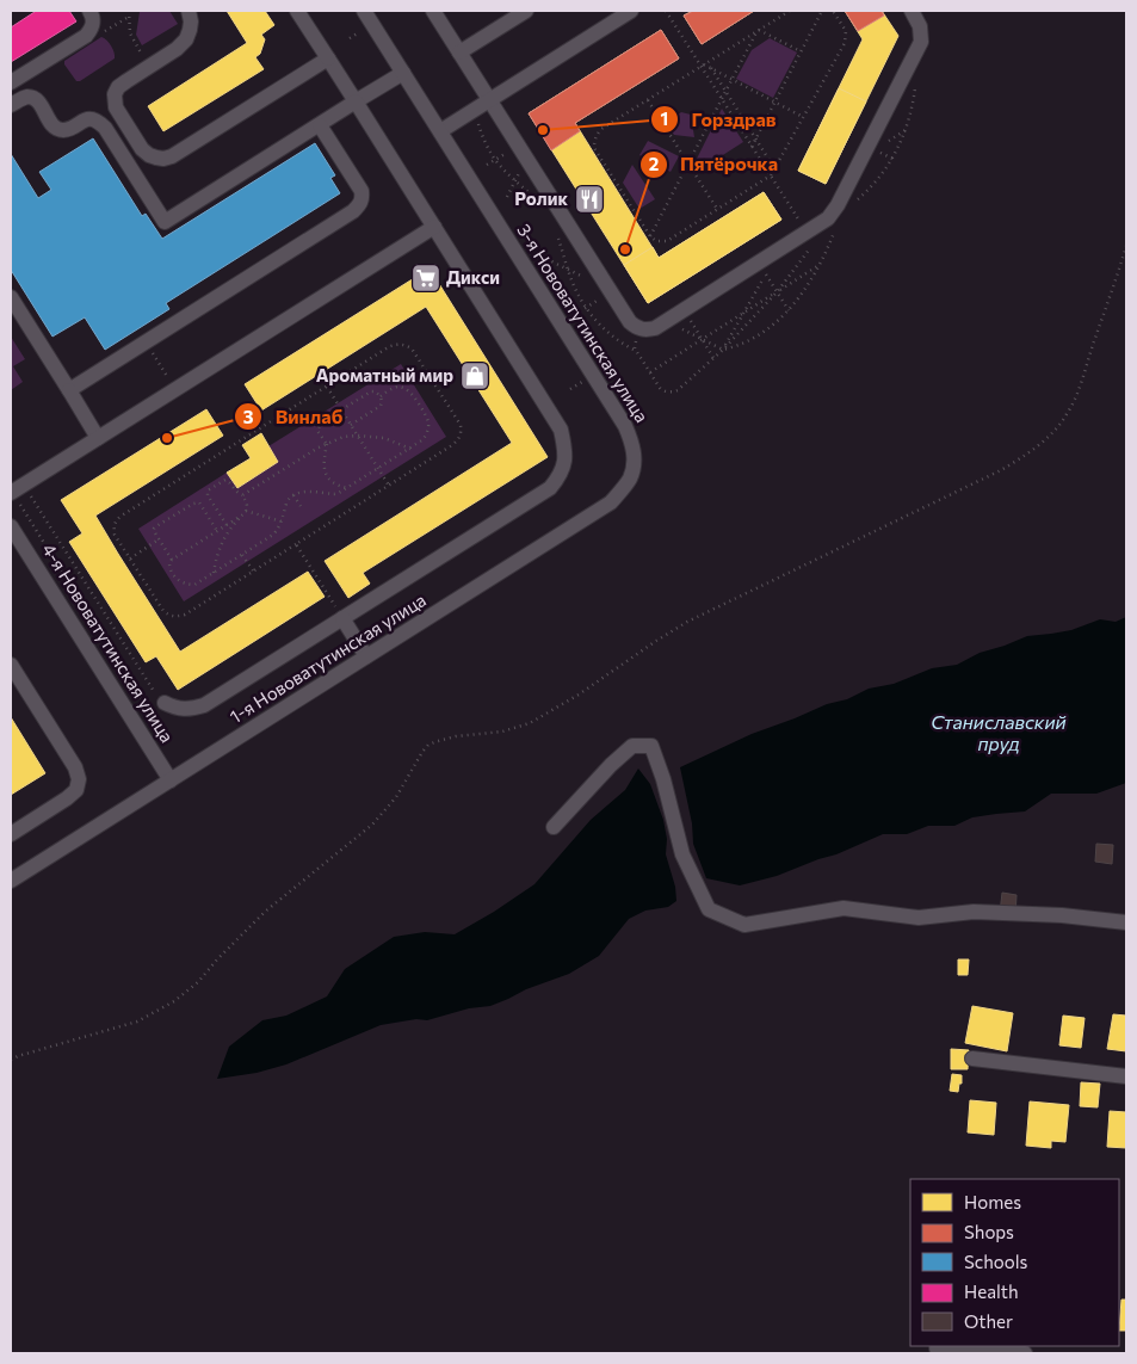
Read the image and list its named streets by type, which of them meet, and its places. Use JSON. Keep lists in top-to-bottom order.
{
  "streets": {
    "street": ["3-я Нововатутинская улица", "4-я Нововатутинская улица", "1-я Нововатутинская улица"]
  },
  "crossings": [
    ["3-я Нововатутинская улица", "1-я Нововатутинская улица"],
    ["4-я Нововатутинская улица", "1-я Нововатутинская улица"]
  ],
  "water": ["Станиславский пруд"],
  "places": {
    "other": ["Горздрав", "Пятёрочка", "Винлаб"],
    "restaurant": ["Ролик"],
    "supermarket": ["Дикси"],
    "shop": ["Ароматный мир"]
  },
  "legend": [
    "Homes",
    "Shops",
    "Schools",
    "Health",
    "Other"
  ]
}
